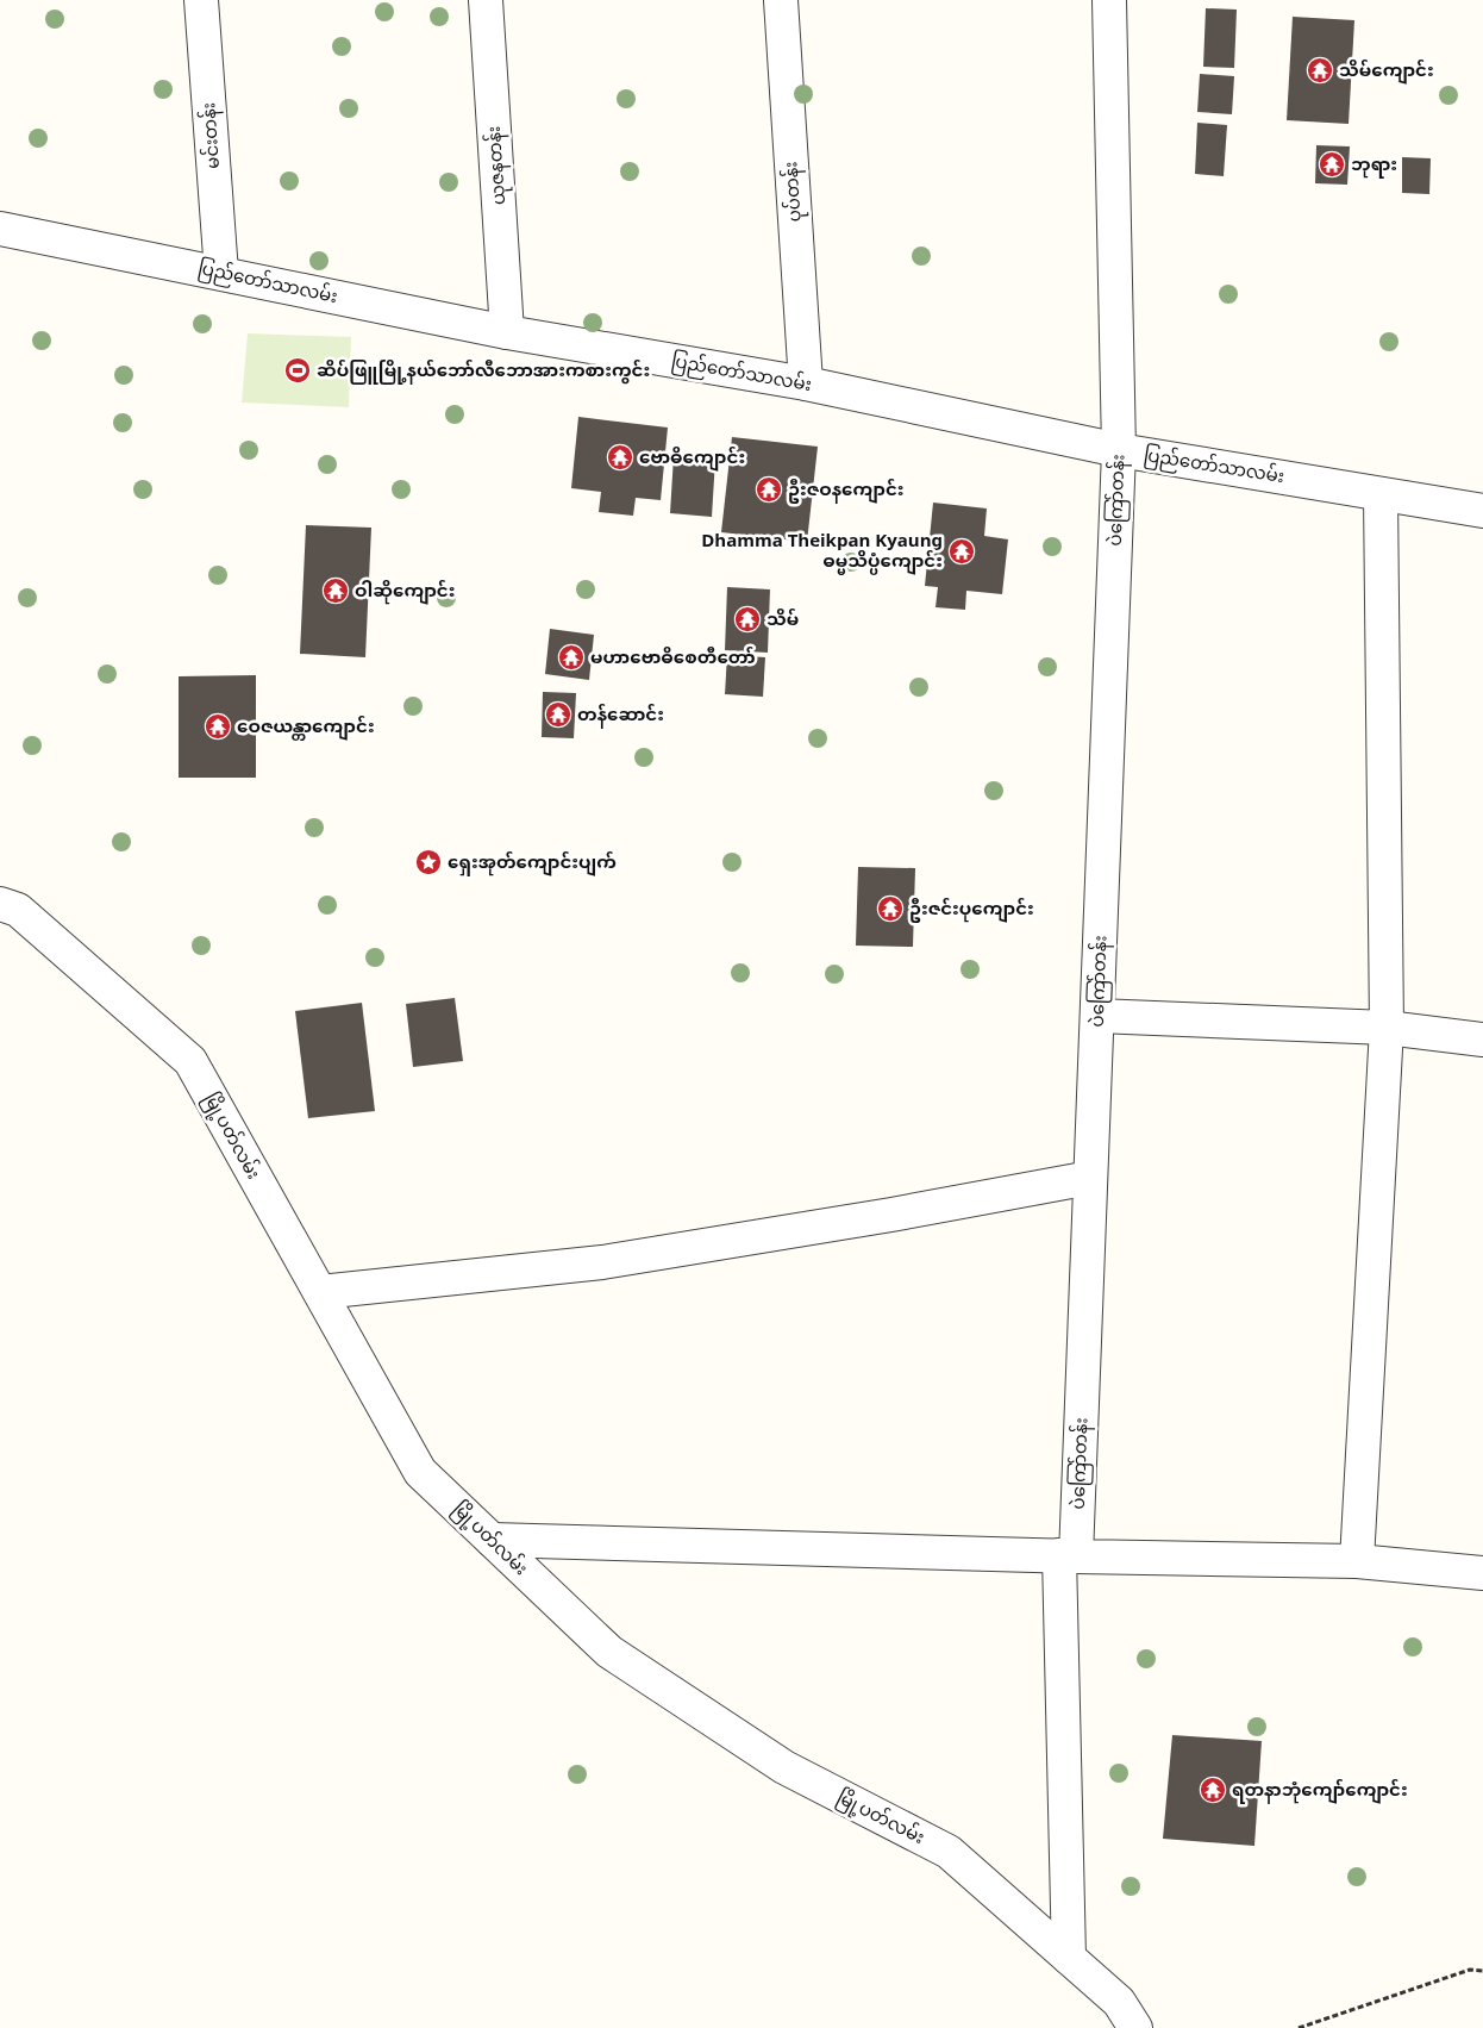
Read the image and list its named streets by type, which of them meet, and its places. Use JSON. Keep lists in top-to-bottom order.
{
  "streets": {
    "street": [
      "မင်းတန်း",
      "ယုဇနတန်း",
      "ပုပ်တန်း",
      "ပြည်တော်သာလမ်း",
      "ပဲကြော်တန်း",
      "မြို့ပတ်လမ်း"
    ]
  },
  "crossings": [
    ["မင်းတန်း", "ပြည်တော်သာလမ်း"],
    ["ယုဇနတန်း", "ပြည်တော်သာလမ်း"],
    ["ပုပ်တန်း", "ပြည်တော်သာလမ်း"],
    ["ပြည်တော်သာလမ်း", "ပဲကြော်တန်း"],
    ["ပဲကြော်တန်း", "မြို့ပတ်လမ်း"]
  ],
  "places": {
    "temple": [
      "သိမ်ကျောင်း",
      "ဘုရား",
      "ဗောဓိကျောင်း",
      "ဦးဇဝနကျောင်း",
      "Dhamma Theikpan Kyaung ဓမ္မသိပ္ပံကျောင်း",
      "ဝါဆိုကျောင်း",
      "သိမ်",
      "မဟာဗောဓိစေတီတော်",
      "တန်ဆောင်း",
      "ဝေဇယန္တာကျောင်း",
      "ဦးဇင်းပုကျောင်း",
      "ရတနာဘုံကျော်ကျောင်း"
    ],
    "sports": ["ဆိပ်ဖြူမြို့နယ်ဘော်လီဘောအားကစားကွင်း"],
    "place": ["ရှေးအုတ်ကျောင်းပျက်"]
  }
}
